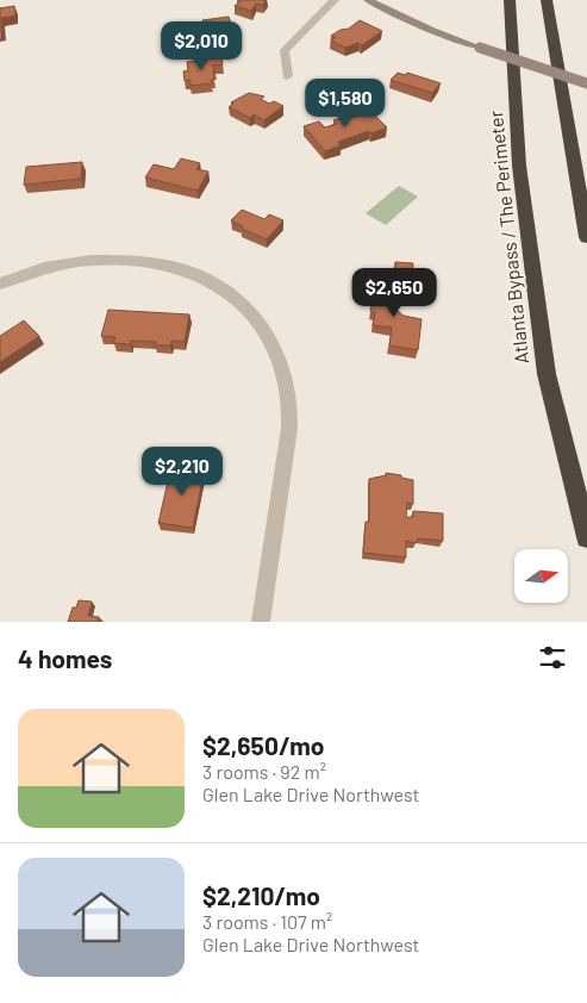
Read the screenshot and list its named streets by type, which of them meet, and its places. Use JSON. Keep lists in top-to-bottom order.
{
  "streets": {
    "highway": ["Atlanta Bypass / The Perimeter"]
  },
  "north": "right",
  "page": {
    "price": [
      "$2,010",
      "$1,580",
      "$2,650",
      "$2,210"
    ],
    "heading": "4 homes",
    "list": [
      {
        "name": "$2,650/mo",
        "note": "3 rooms · 92 m² · Glen Lake Drive Northwest"
      },
      {
        "name": "$2,210/mo",
        "note": "3 rooms · 107 m² · Glen Lake Drive Northwest"
      }
    ]
  }
}
